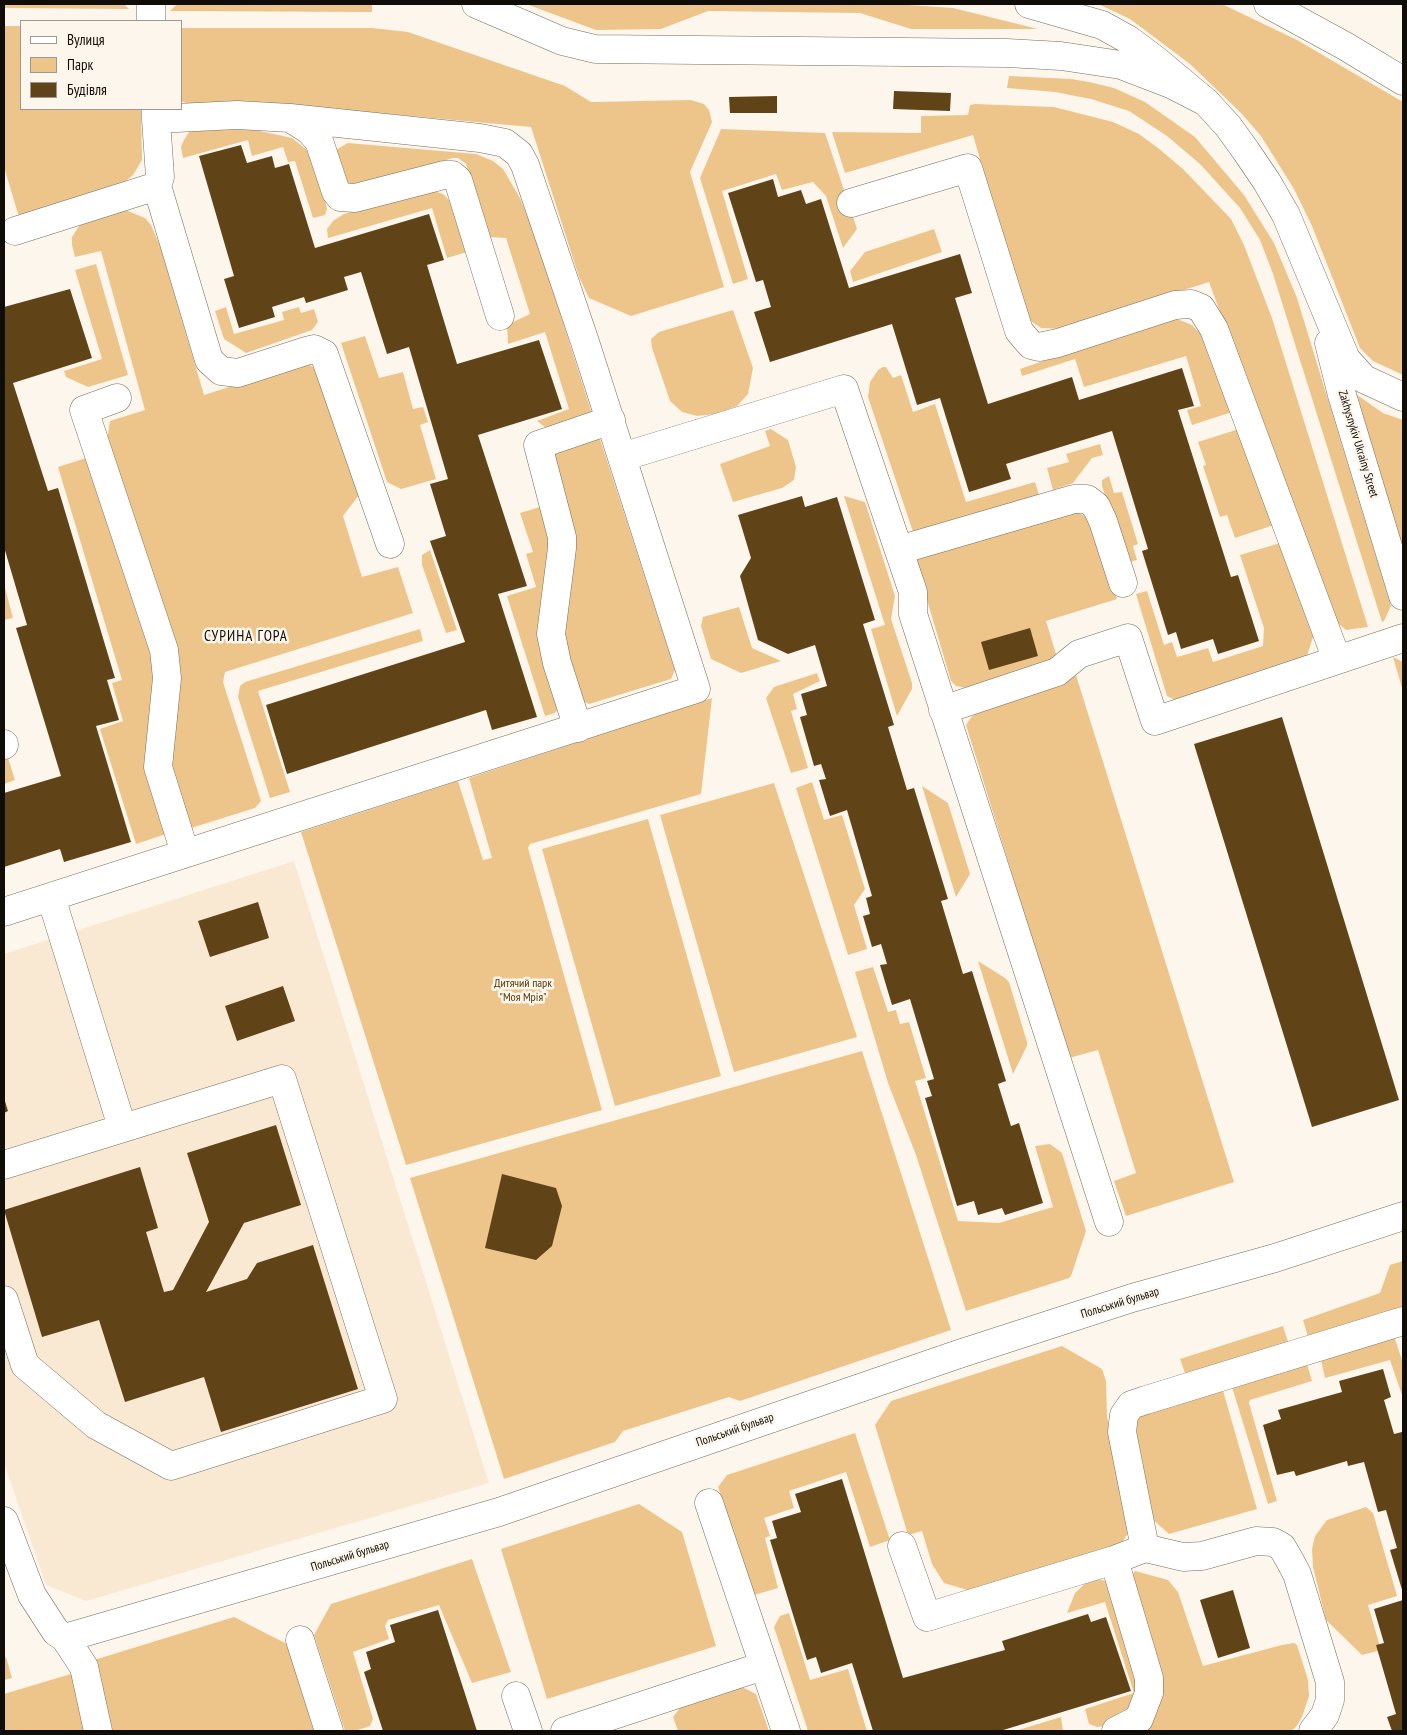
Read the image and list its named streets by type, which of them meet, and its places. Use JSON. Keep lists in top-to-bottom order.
{
  "streets": {
    "street": ["Zakhysnykiv Ukrainy Street", "Польський бульвар"]
  },
  "districts": ["СУРИНА ГОРА"],
  "parks": ["Дитячий парк \"Моя Мрія\""],
  "legend": ["Вулиця", "Парк", "Будівля"]
}
